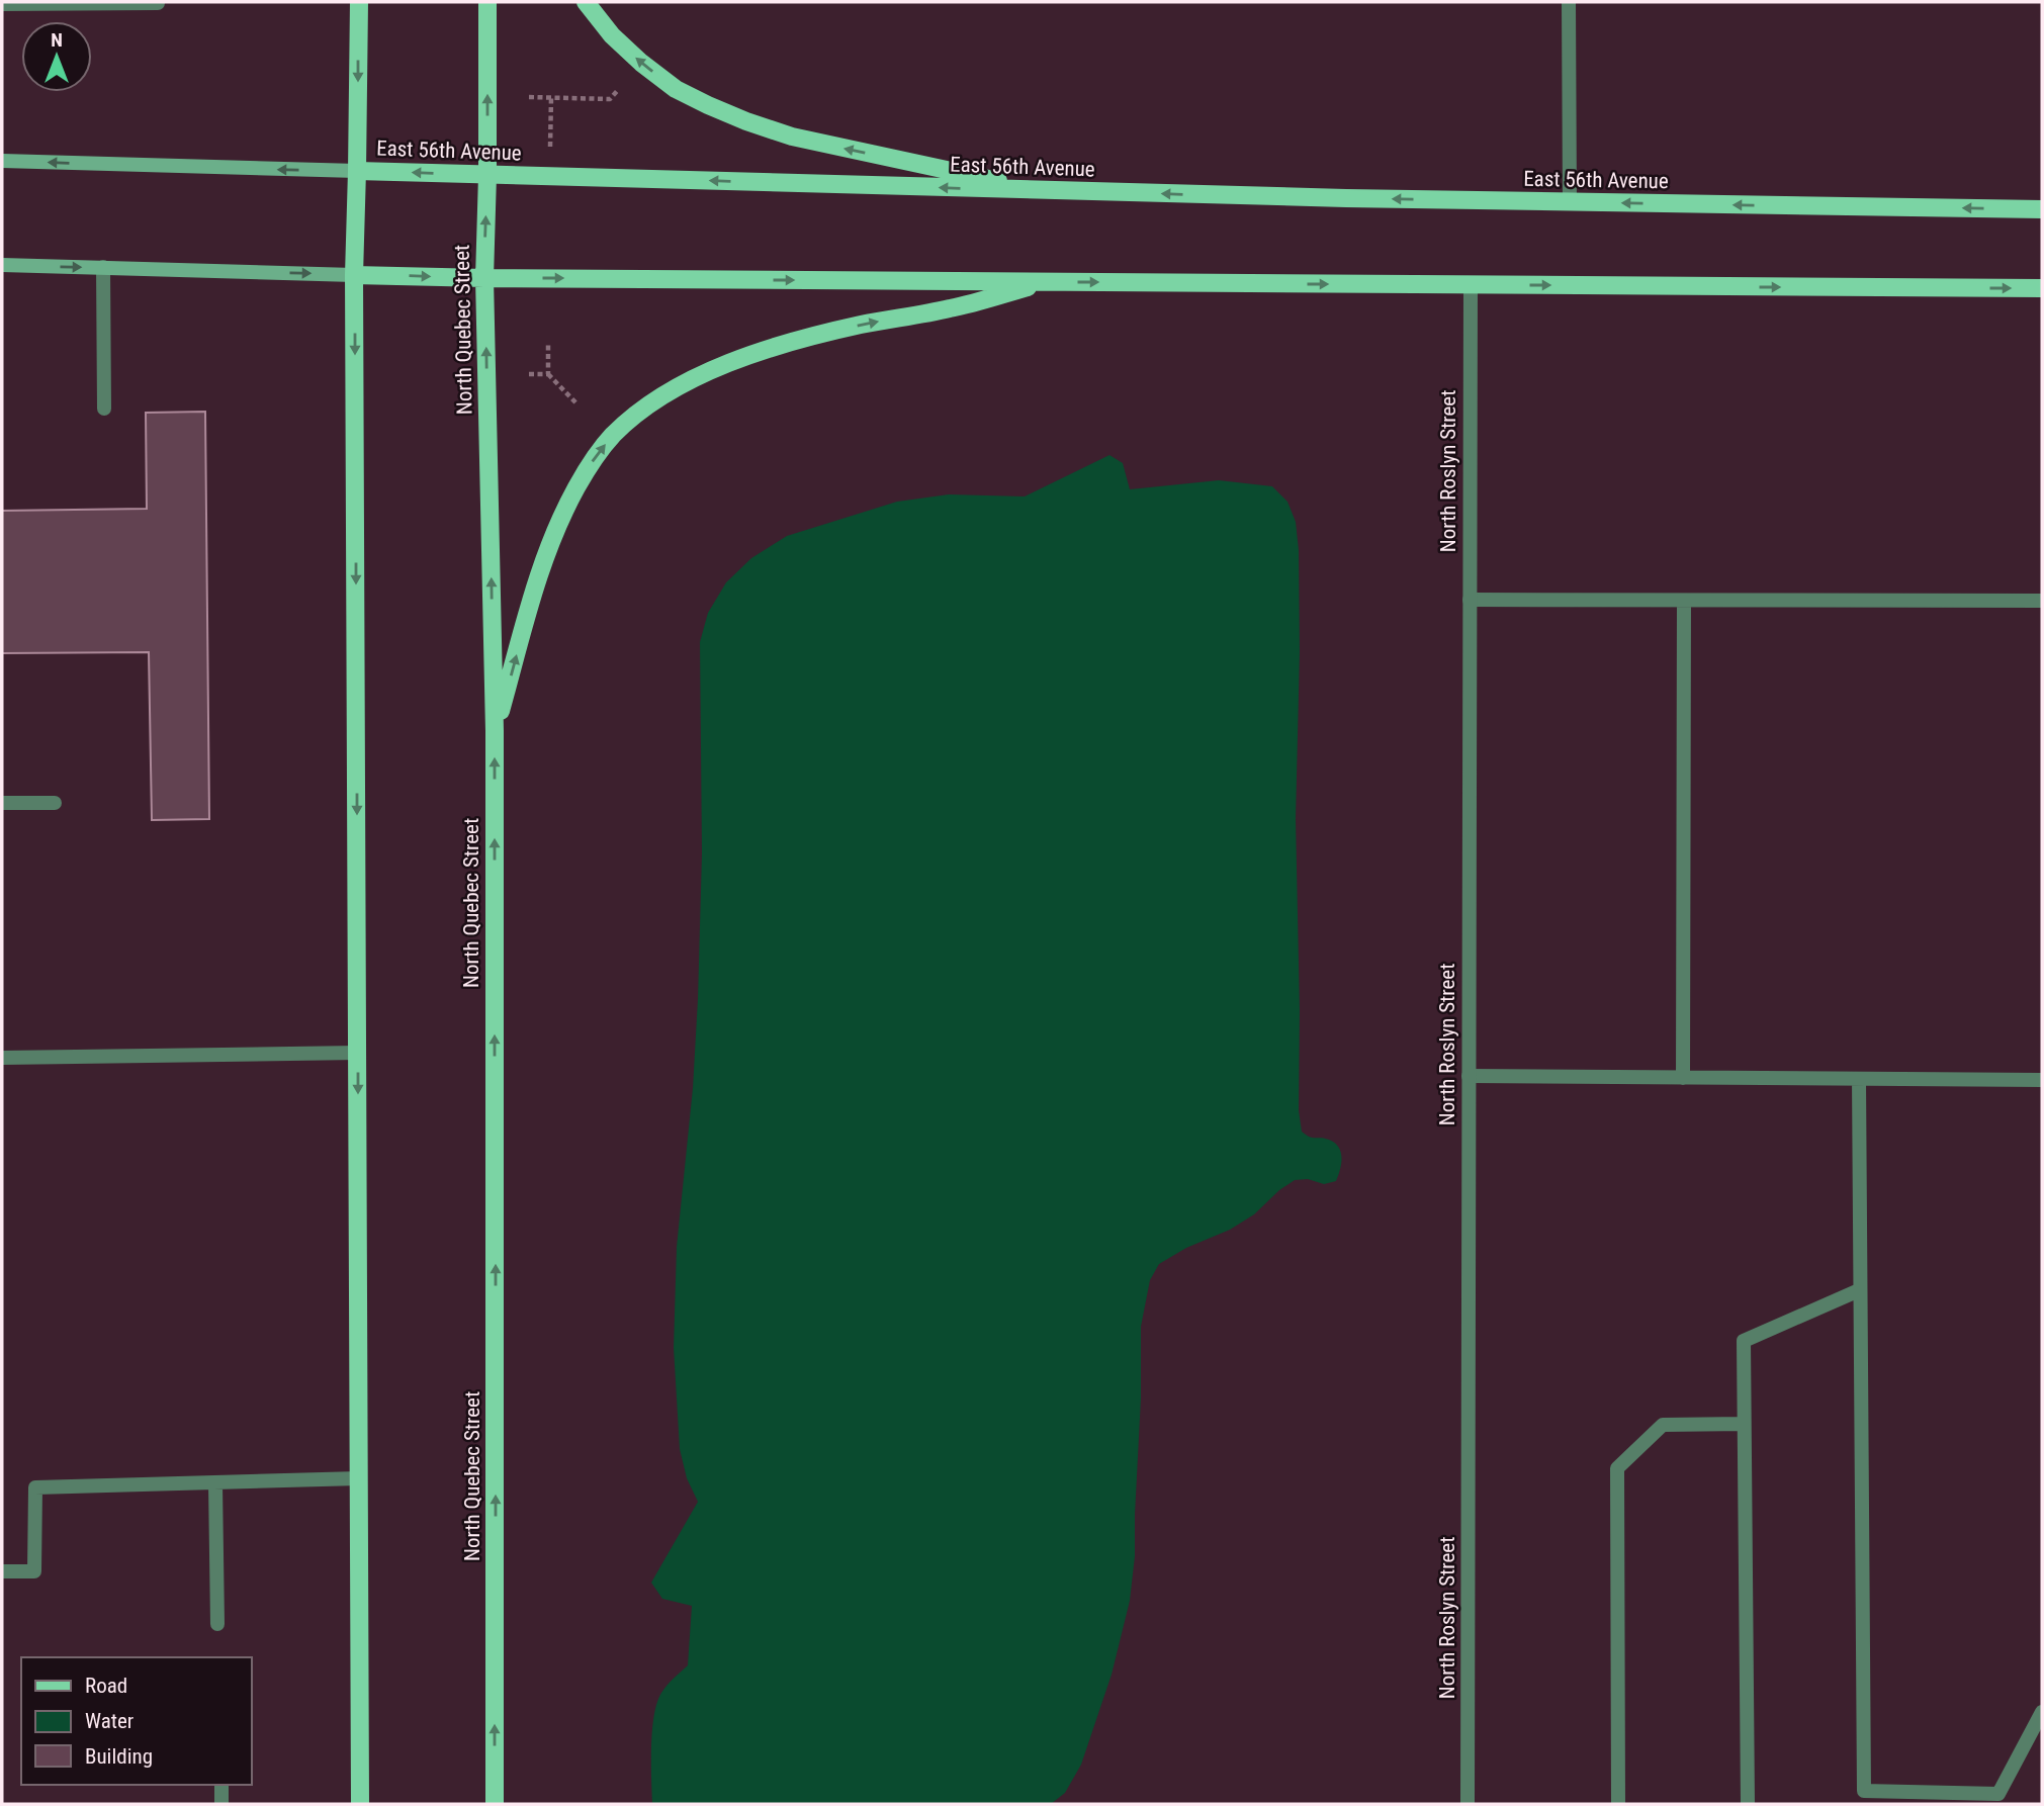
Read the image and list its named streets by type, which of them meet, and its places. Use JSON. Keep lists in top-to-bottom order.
{
  "streets": {
    "main road": ["East 56th Avenue", "North Quebec Street"],
    "street": ["North Roslyn Street"]
  },
  "crossings": [
    ["East 56th Avenue", "North Quebec Street"]
  ],
  "legend": ["Road", "Water", "Building"],
  "north": "top"
}
